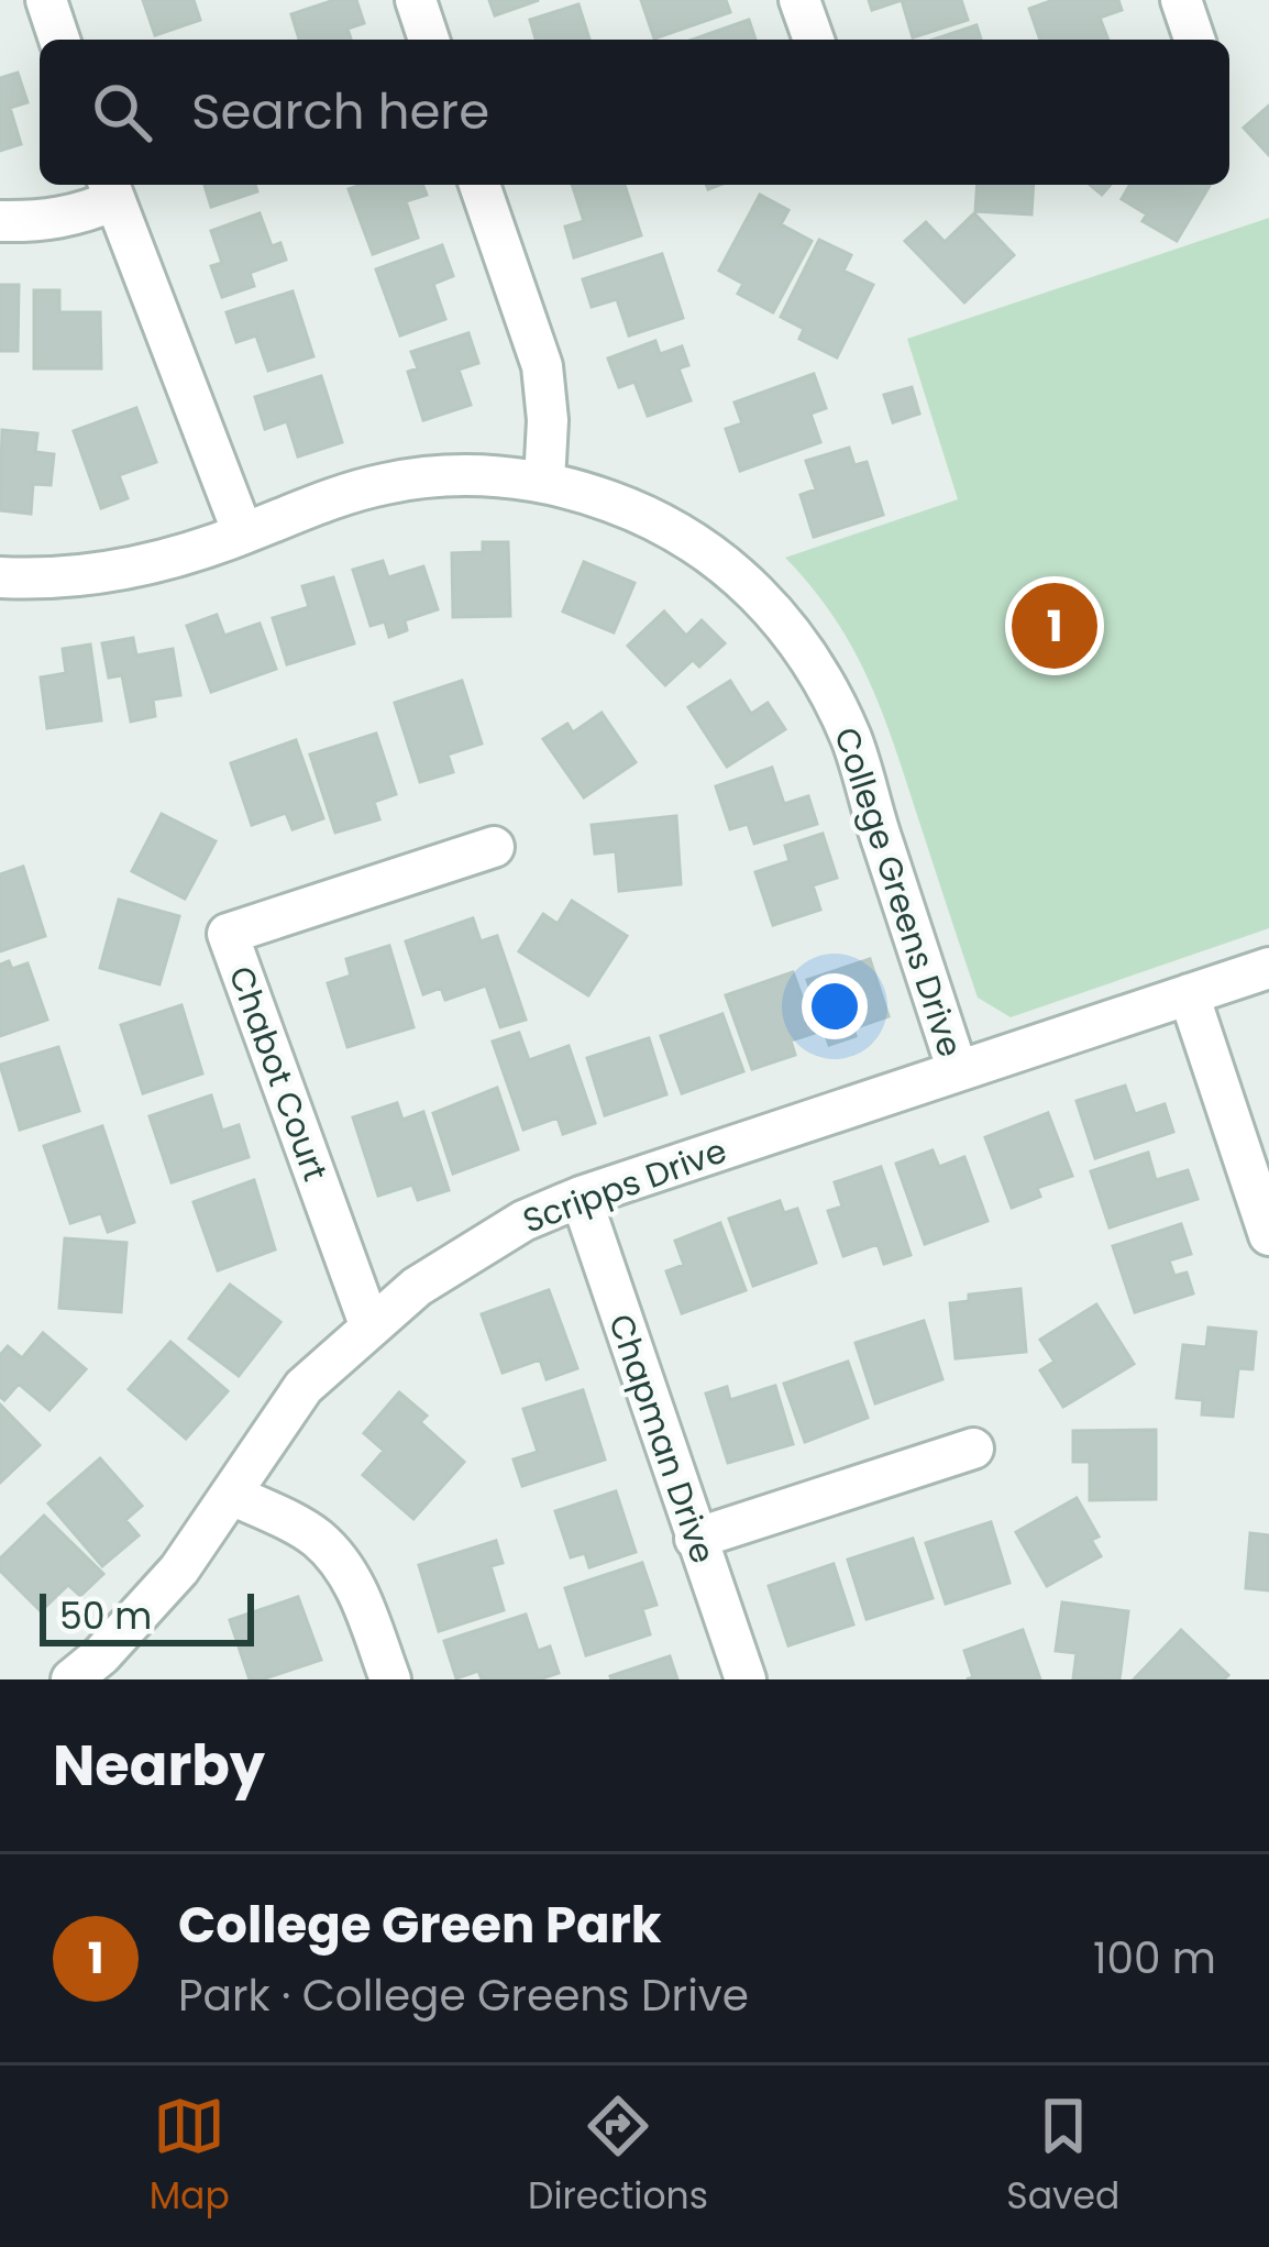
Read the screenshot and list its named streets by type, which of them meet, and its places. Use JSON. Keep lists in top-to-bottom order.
{
  "streets": {
    "street": [
      "College Greens Drive",
      "Chabot Court",
      "Scripps Drive",
      "Chapman Drive"
    ]
  },
  "crossings": [
    ["College Greens Drive", "Scripps Drive"],
    ["Chabot Court", "Scripps Drive"],
    ["Scripps Drive", "Chapman Drive"]
  ],
  "scale_bar": "50 m",
  "page": {
    "search": "Search here",
    "pins": "1",
    "scale": "50 m",
    "heading": "Nearby",
    "list": [
      {
        "mark": "1",
        "name": "College Green Park",
        "note": "Park · College Greens Drive",
        "value": "100 m"
      }
    ],
    "nav": ["Map", "Directions", "Saved"]
  }
}
